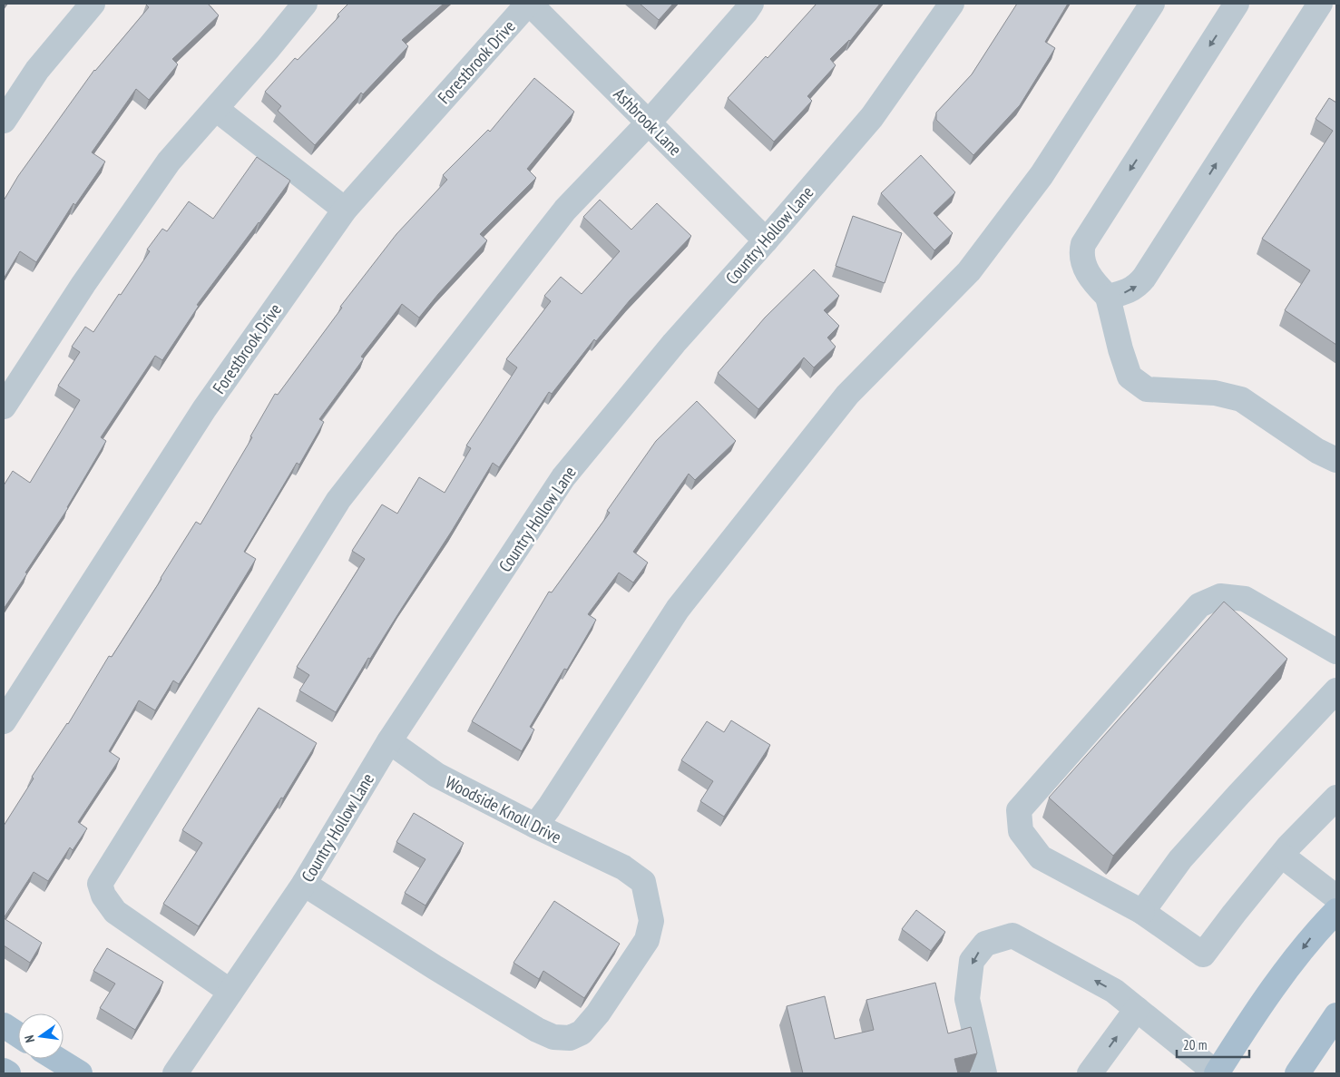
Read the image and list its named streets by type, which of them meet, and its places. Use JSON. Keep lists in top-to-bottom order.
{
  "streets": {
    "street": [
      "Forestbrook Drive",
      "Ashbrook Lane",
      "Country Hollow Lane",
      "Woodside Knoll Drive"
    ]
  },
  "crossings": [
    ["Forestbrook Drive", "Ashbrook Lane"],
    ["Ashbrook Lane", "Country Hollow Lane"],
    ["Country Hollow Lane", "Woodside Knoll Drive"]
  ],
  "scale_bar": "20 m",
  "north": "left"
}
